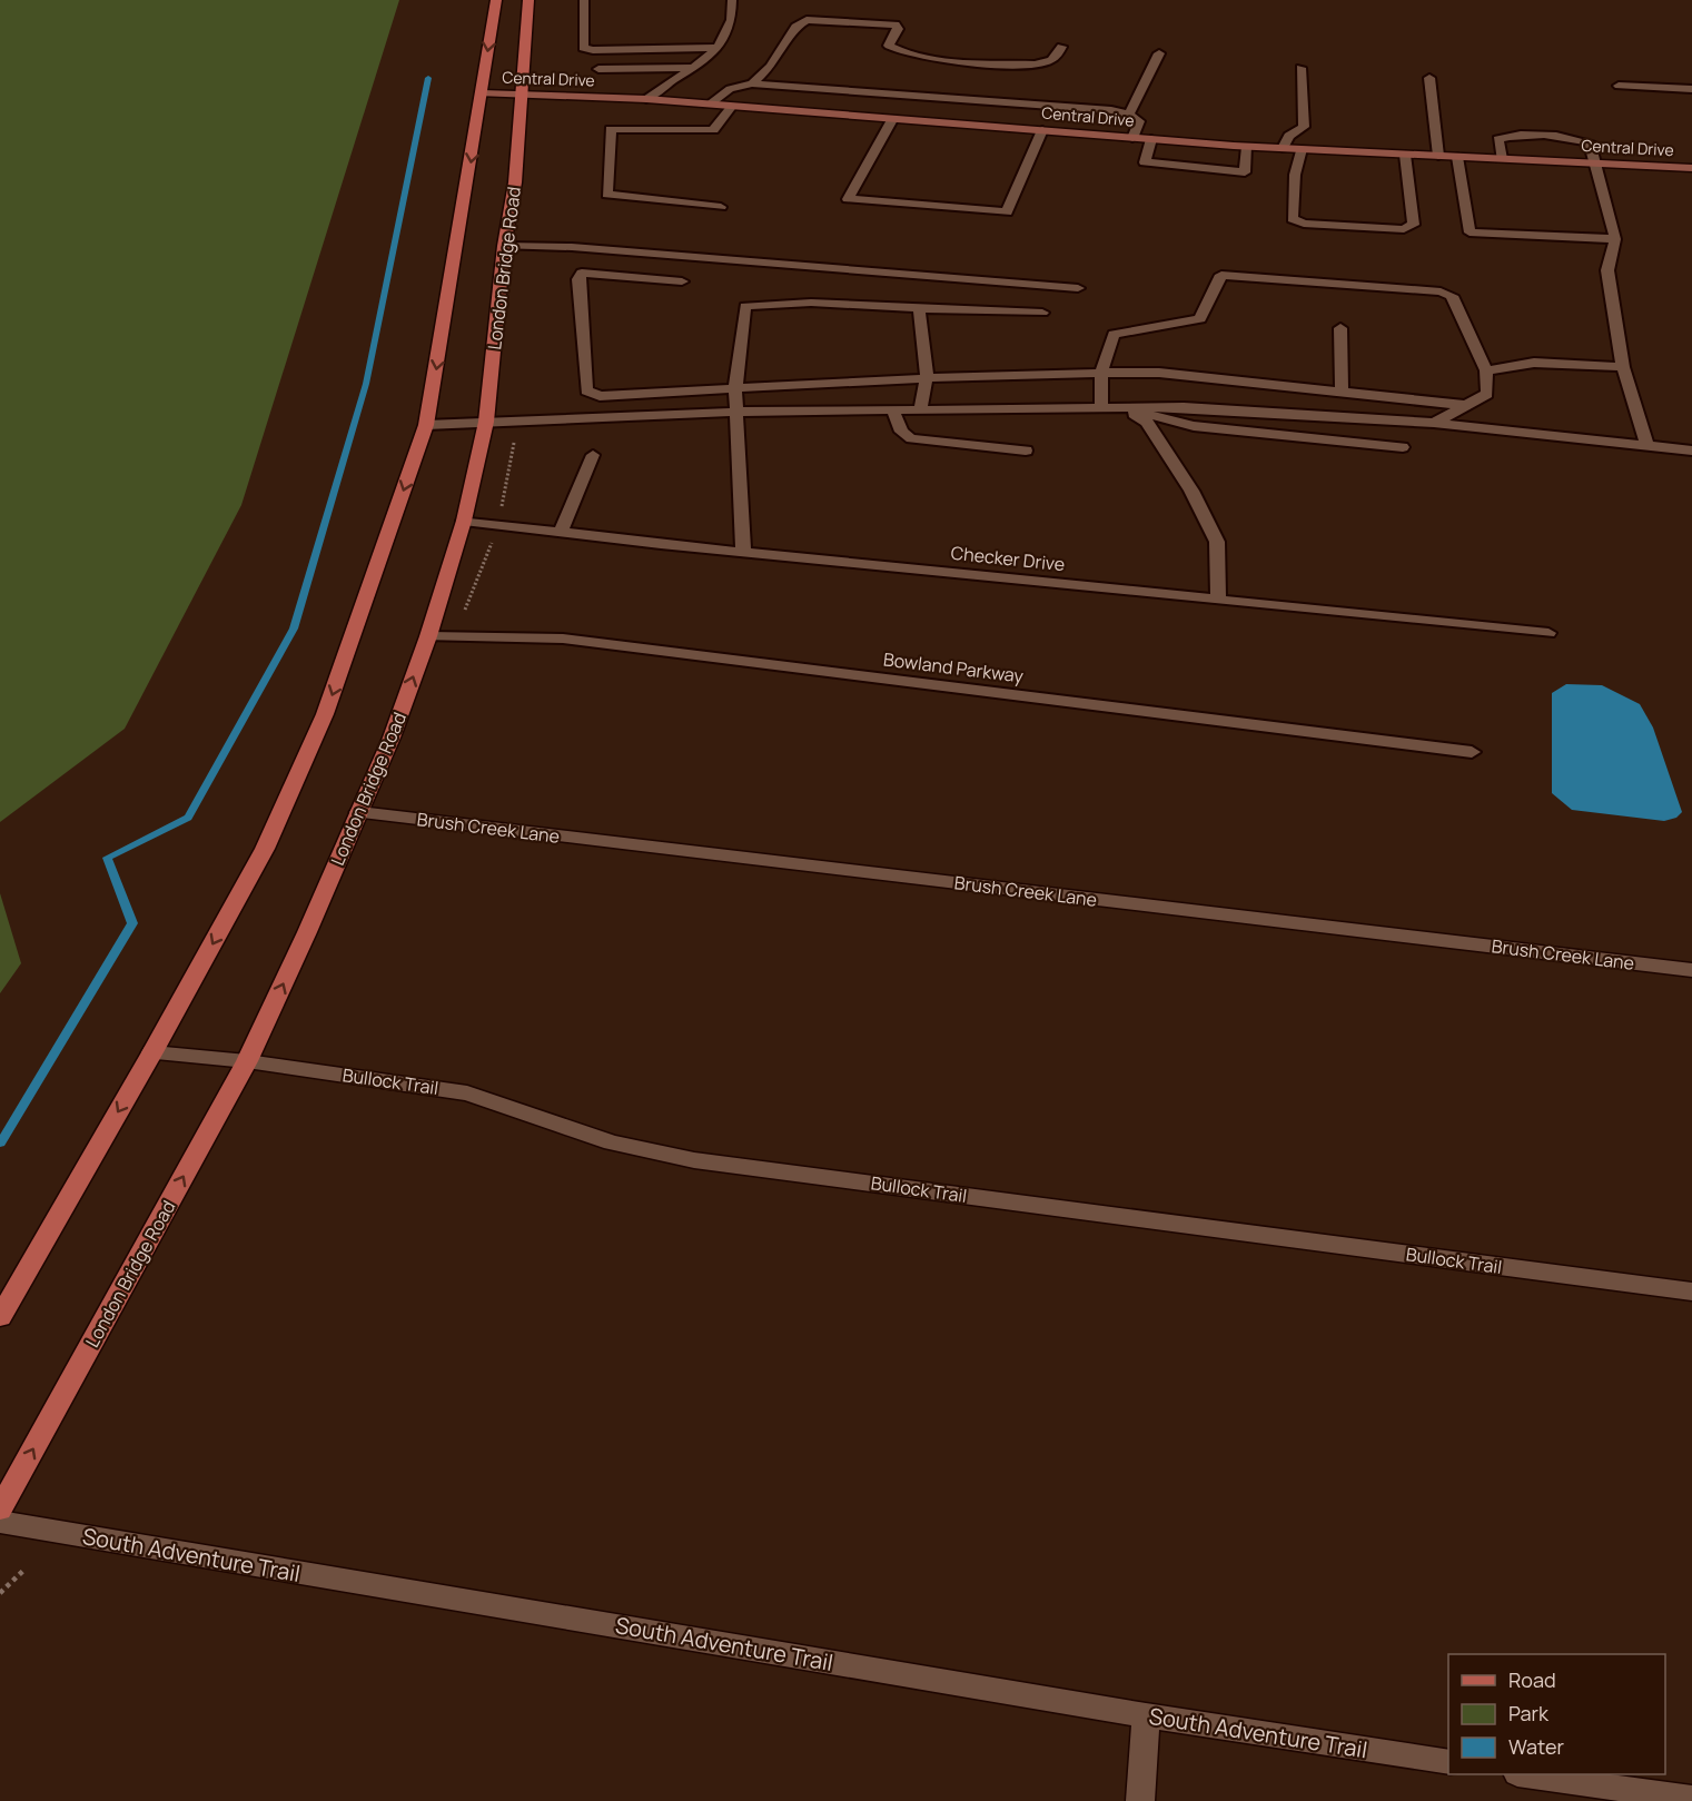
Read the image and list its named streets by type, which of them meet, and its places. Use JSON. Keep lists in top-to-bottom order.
{
  "streets": {
    "main road": ["London Bridge Road"],
    "street": [
      "Central Drive",
      "Brush Creek Lane",
      "Bullock Trail",
      "South Adventure Trail"
    ],
    "lane": ["Checker Drive", "Bowland Parkway"]
  },
  "crossings": [
    ["Central Drive", "London Bridge Road"],
    ["London Bridge Road", "Checker Drive"],
    ["London Bridge Road", "Bowland Parkway"],
    ["London Bridge Road", "Brush Creek Lane"],
    ["London Bridge Road", "Bullock Trail"]
  ],
  "legend": ["Road", "Park", "Water"]
}
